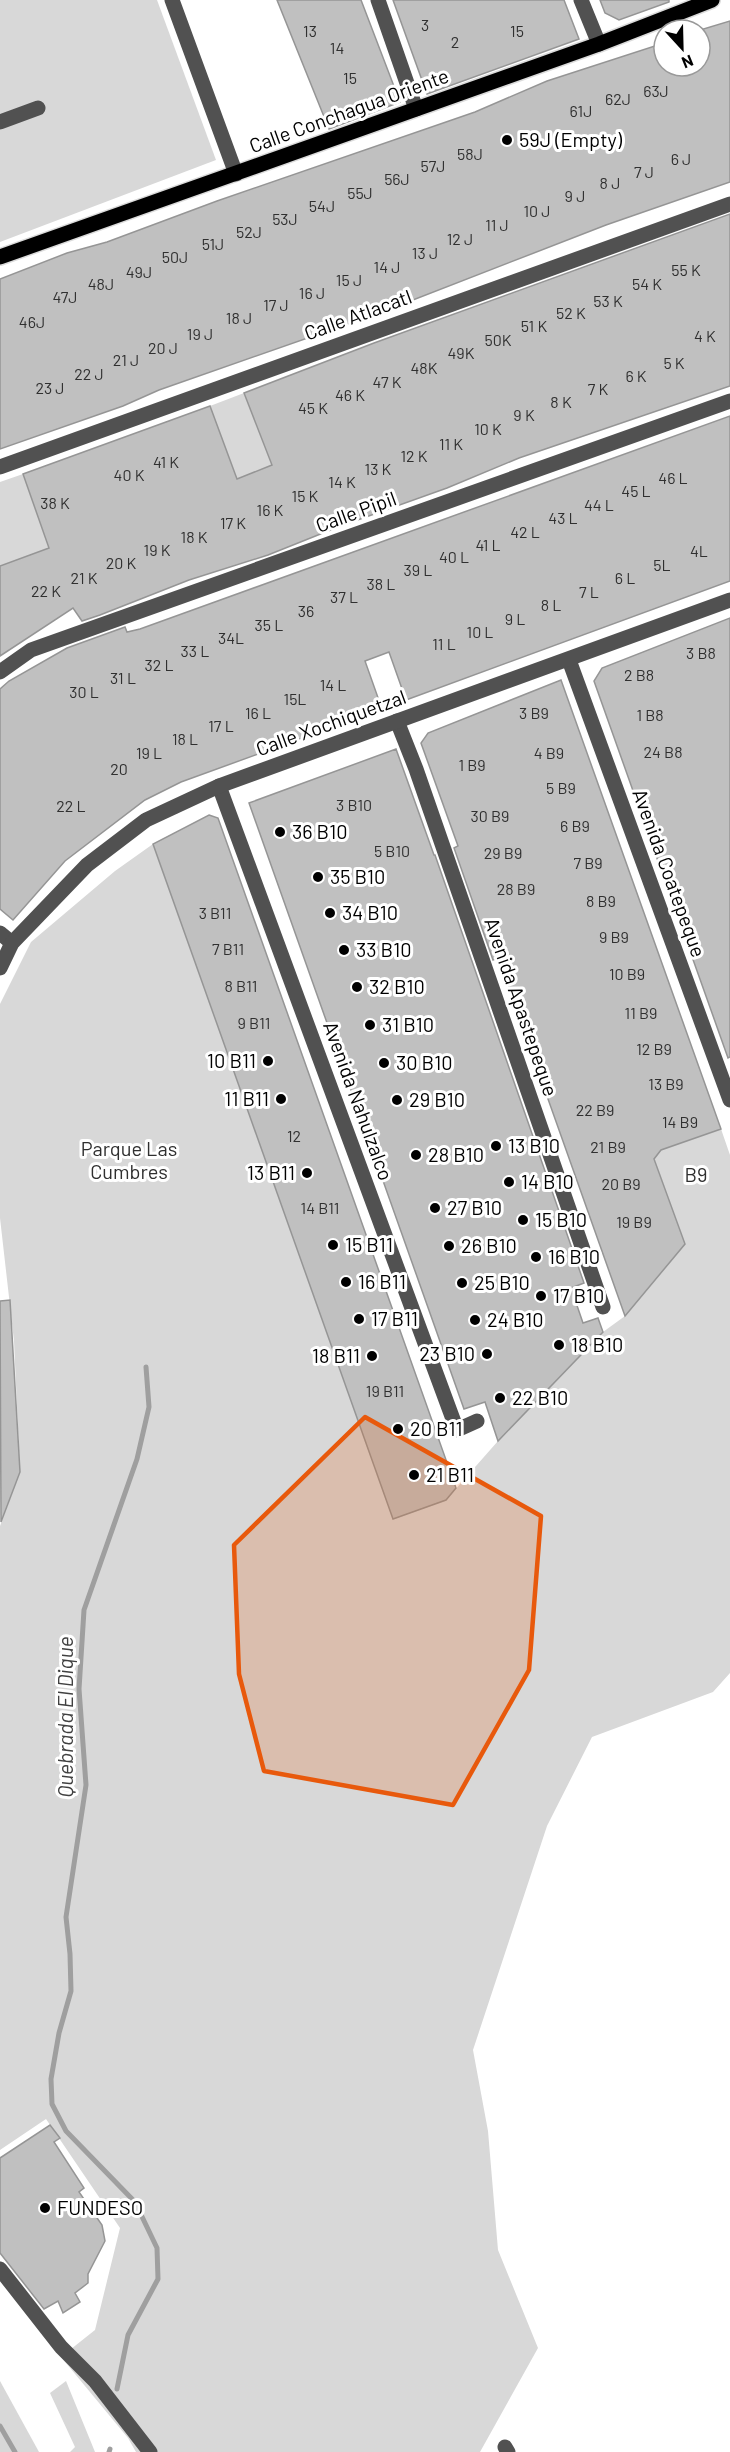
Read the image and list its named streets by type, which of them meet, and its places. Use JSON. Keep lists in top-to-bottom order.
{
  "streets": {
    "main road": ["Calle Conchagua Oriente"],
    "street": [
      "Calle Atlacatl",
      "Calle Pipil",
      "Calle Xochiquetzal",
      "Avenida Coatepeque",
      "Avenida Apastepeque",
      "Avenida Nahulzalco"
    ]
  },
  "crossings": [
    ["Calle Xochiquetzal", "Avenida Coatepeque"],
    ["Calle Xochiquetzal", "Avenida Apastepeque"],
    ["Calle Xochiquetzal", "Avenida Nahulzalco"]
  ],
  "water": ["Quebrada El Dique"],
  "parks": ["Parque Las Cumbres", "B9"],
  "places": [
    "59J (Empty)",
    "36 B10",
    "35 B10",
    "34 B10",
    "33 B10",
    "32 B10",
    "31 B10",
    "10 B11",
    "30 B10",
    "11 B11",
    "29 B10",
    "13 B10",
    "28 B10",
    "13 B11",
    "14 B10",
    "27 B10",
    "15 B10",
    "15 B11",
    "26 B10",
    "16 B10",
    "16 B11",
    "25 B10",
    "17 B10",
    "17 B11",
    "24 B10",
    "18 B10",
    "23 B10",
    "18 B11",
    "22 B10",
    "20 B11",
    "21 B11",
    "FUNDESO"
  ],
  "house_numbers": [
    "3",
    "13",
    "15",
    "2",
    "14",
    "15",
    "63J",
    "62J",
    "61J",
    "58J",
    "6 J",
    "57J",
    "7 J",
    "56J",
    "8 J",
    "55J",
    "9 J",
    "54J",
    "10 J",
    "53J",
    "11 J",
    "52J",
    "12 J",
    "51J",
    "13 J",
    "50J",
    "14 J",
    "55 K",
    "49J",
    "15 J",
    "48J",
    "54 K",
    "16 J",
    "47J",
    "53 K",
    "17 J",
    "52 K",
    "18 J",
    "46J",
    "51 K",
    "19 J",
    "4 K",
    "50K",
    "20 J",
    "49K",
    "21 J",
    "5 K",
    "48K",
    "22 J",
    "6 K",
    "47 K",
    "23 J",
    "7 K",
    "46 K",
    "8 K",
    "45 K",
    "9 K",
    "10 K",
    "11 K",
    "12 K",
    "41 K",
    "13 K",
    "40 K",
    "46 L",
    "14 K",
    "45 L",
    "15 K",
    "38 K",
    "44 L",
    "16 K",
    "43 L",
    "17 K",
    "42 L",
    "18 K",
    "41 L",
    "19 K",
    "4L",
    "40 L",
    "20 K",
    "5L",
    "39 L",
    "21 K",
    "6 L",
    "38 L",
    "22 K",
    "7 L",
    "37 L",
    "8 L",
    "36",
    "9 L",
    "35 L",
    "10 L",
    "34L",
    "11 L",
    "33 L",
    "3 B8",
    "32 L",
    "2 B8",
    "31 L",
    "14 L",
    "30 L",
    "15L",
    "16 L",
    "3 B9",
    "1 B8",
    "17 L",
    "18 L",
    "24 B8",
    "19 L",
    "4 B9",
    "1 B9",
    "20",
    "5 B9",
    "3 B10",
    "22 L",
    "30 B9",
    "6 B9",
    "5 B10",
    "29 B9",
    "7 B9",
    "28 B9",
    "8 B9",
    "3 B11",
    "9 B9",
    "7 B11",
    "10 B9",
    "8 B11",
    "11 B9",
    "9 B11",
    "12 B9",
    "13 B9",
    "22 B9",
    "14 B9",
    "12",
    "21 B9",
    "20 B9",
    "14 B11",
    "19 B9",
    "19 B11"
  ],
  "north": "bottom"
}
